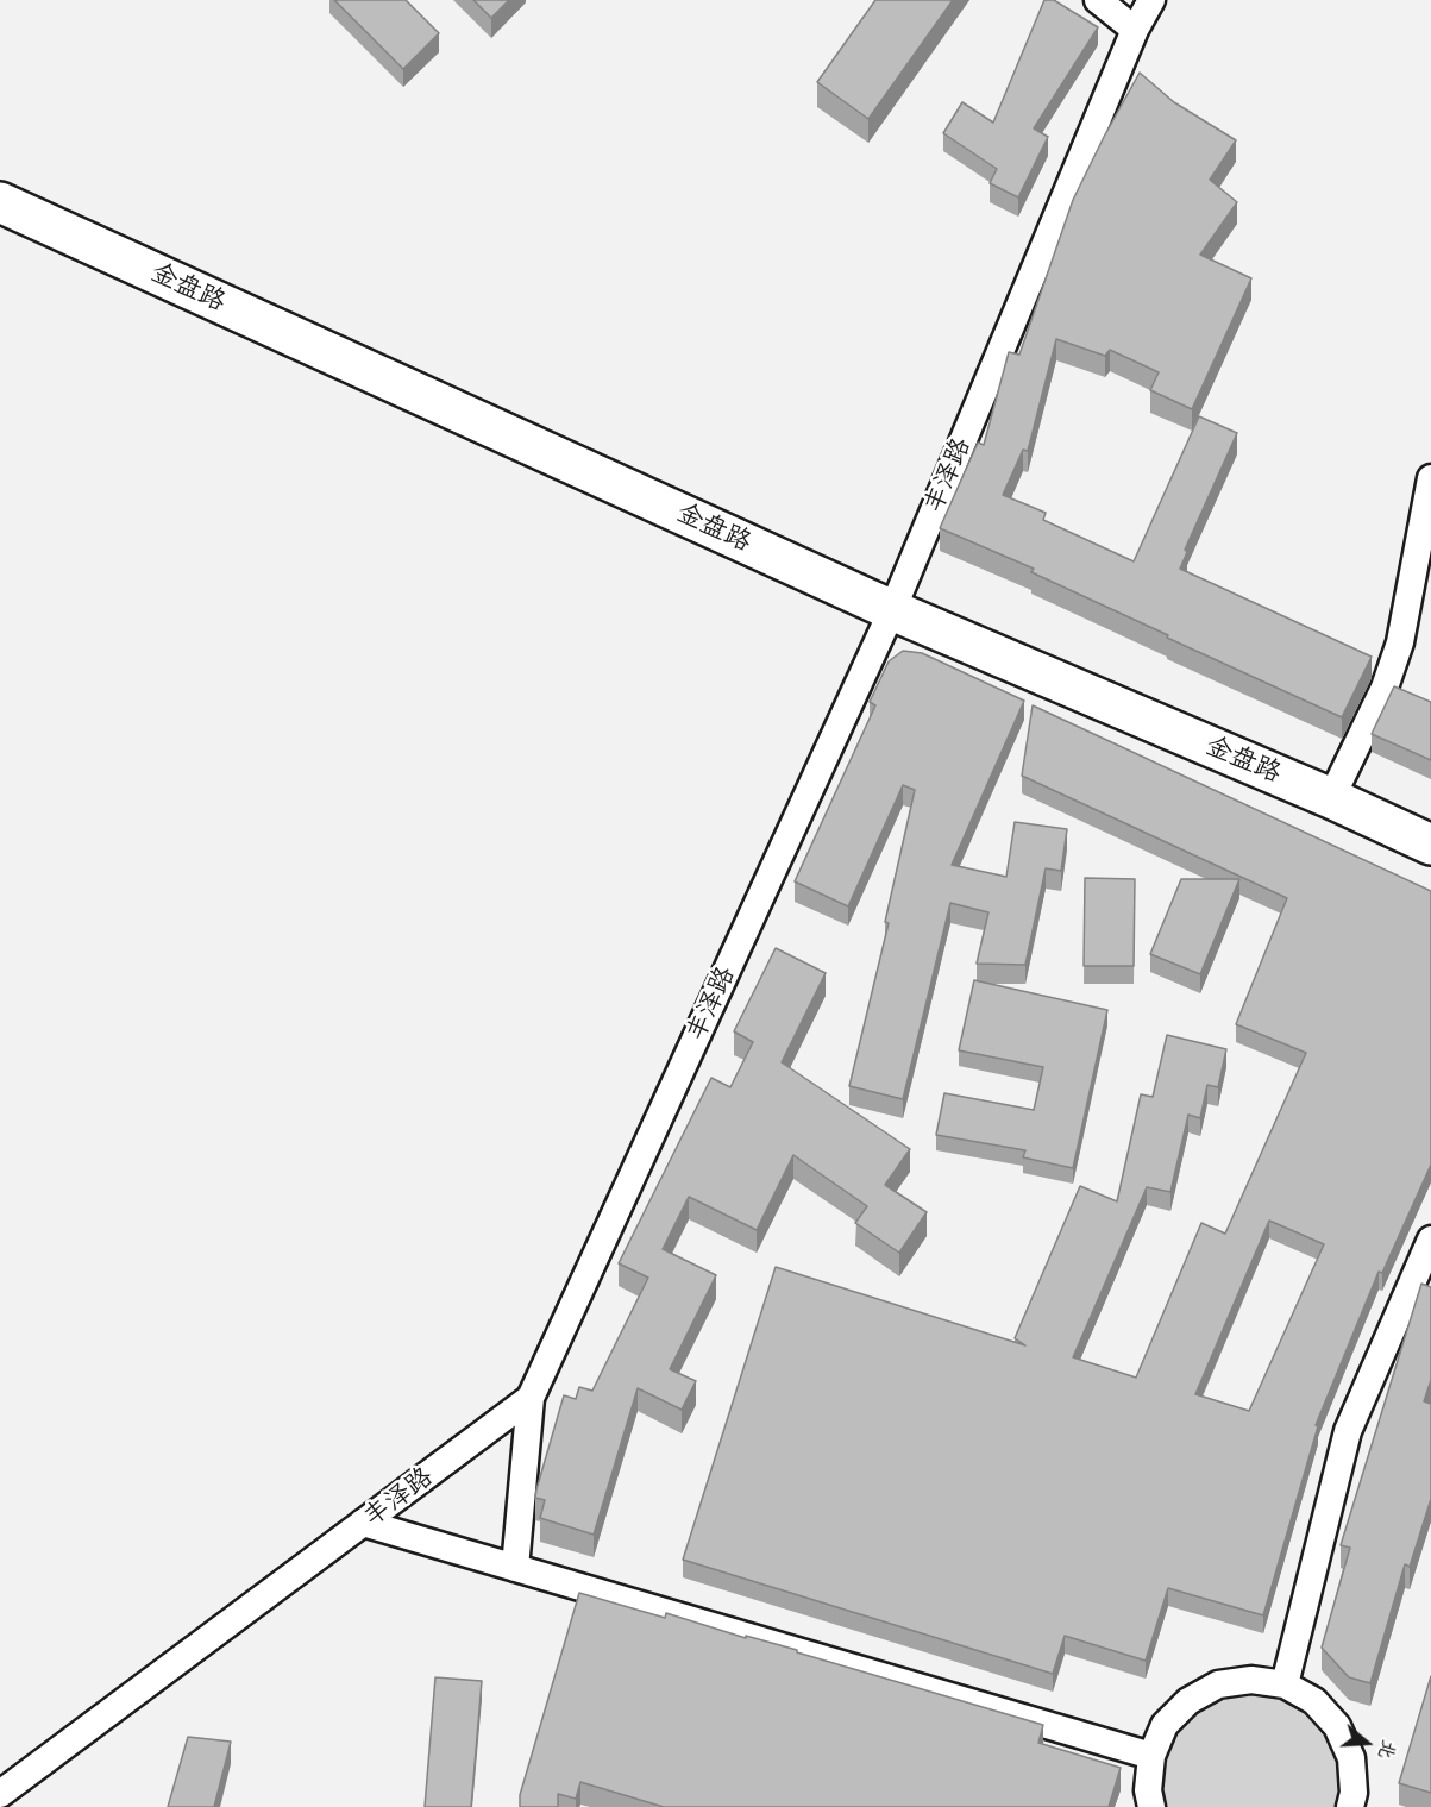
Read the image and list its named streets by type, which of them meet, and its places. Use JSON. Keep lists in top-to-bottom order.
{
  "streets": {
    "main road": ["金盘路"],
    "street": ["丰泽路"]
  },
  "crossings": [
    ["金盘路", "丰泽路"]
  ],
  "north": "right"
}
